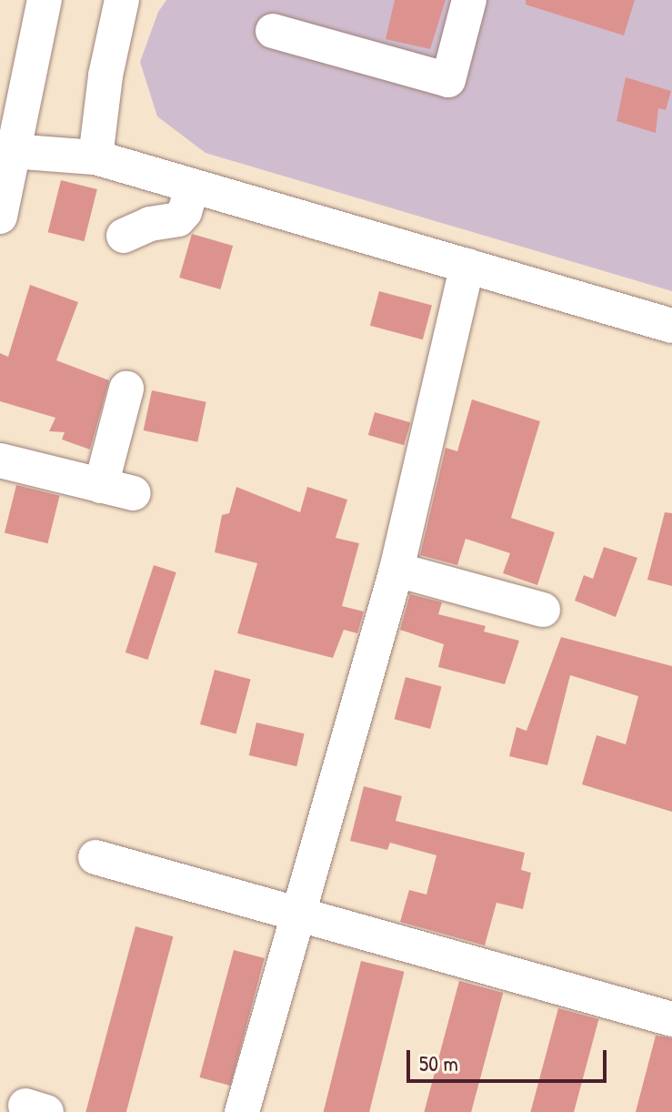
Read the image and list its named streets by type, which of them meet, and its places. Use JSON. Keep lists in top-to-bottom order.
{
  "scale_bar": "50 m"
}
